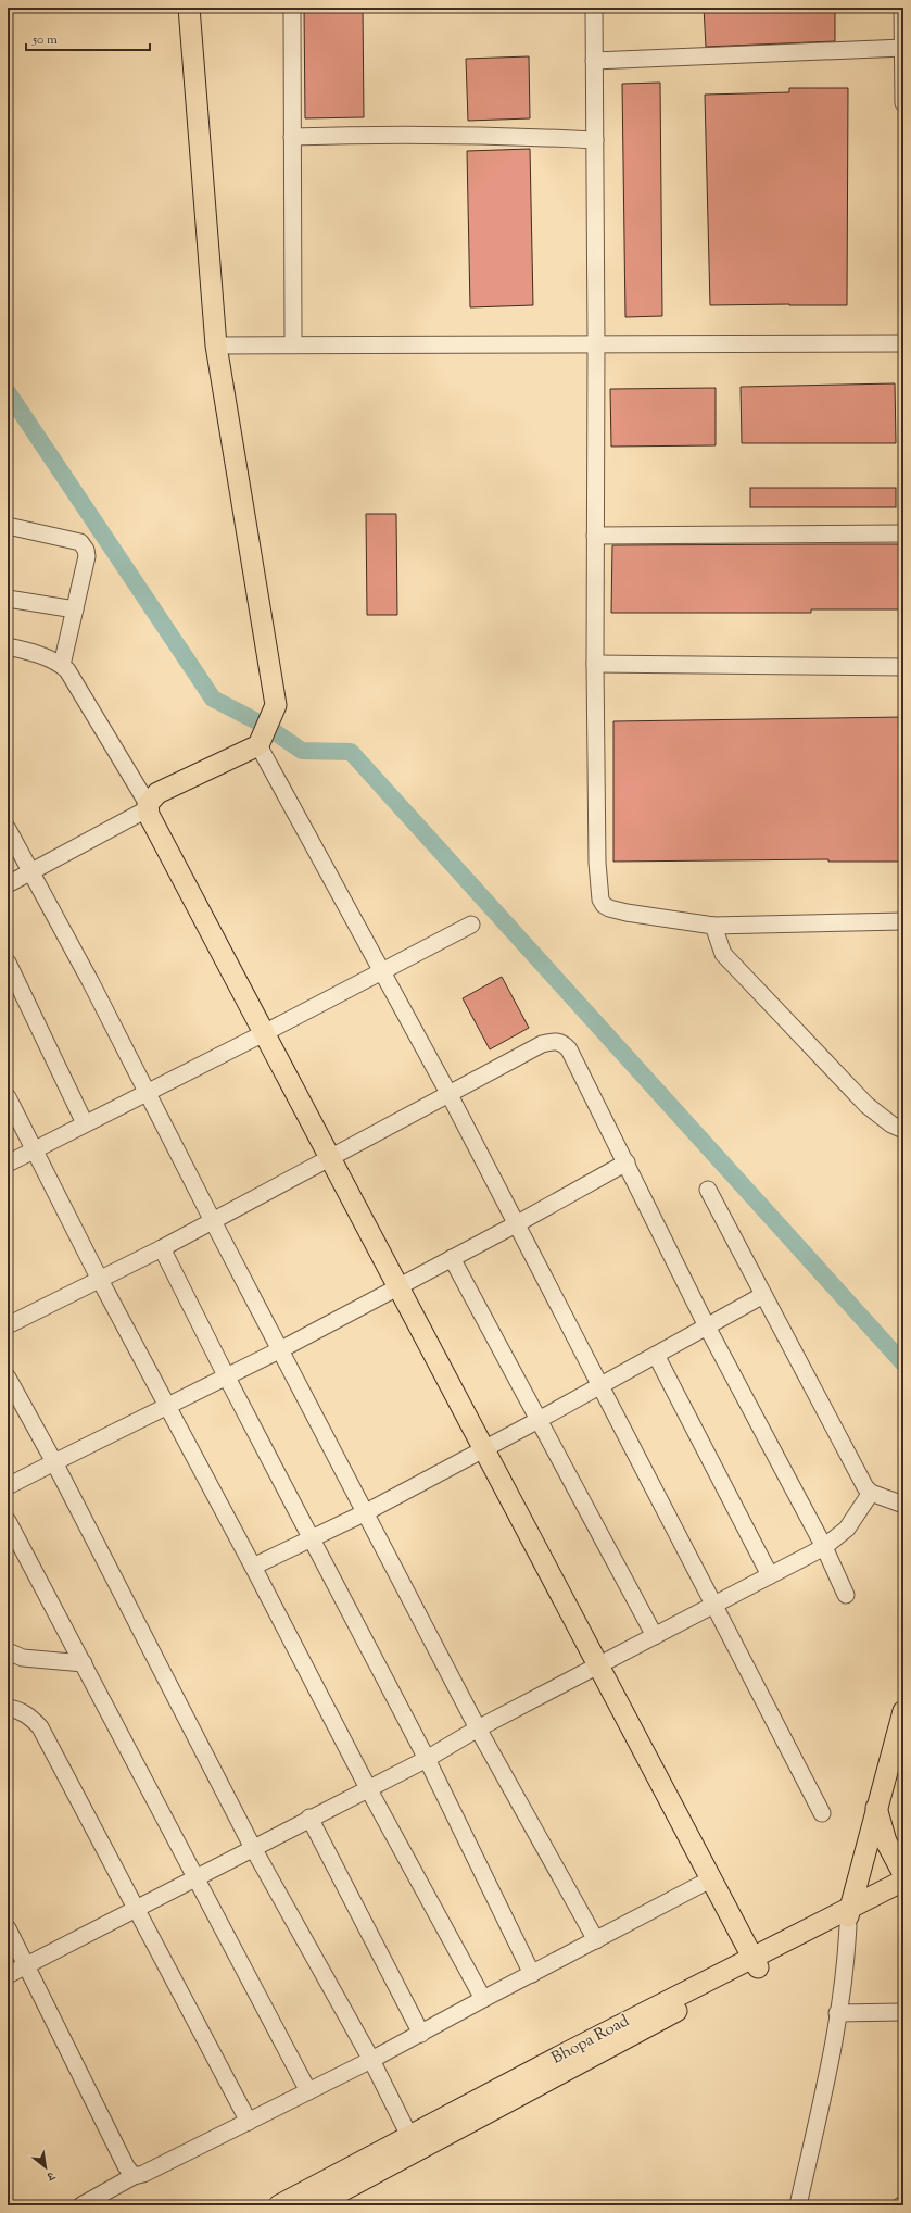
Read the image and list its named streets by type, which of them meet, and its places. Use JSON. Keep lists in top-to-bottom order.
{
  "streets": {
    "main road": ["Bhopa Road"]
  },
  "scale_bar": "50 m",
  "north": "bottom right"
}
